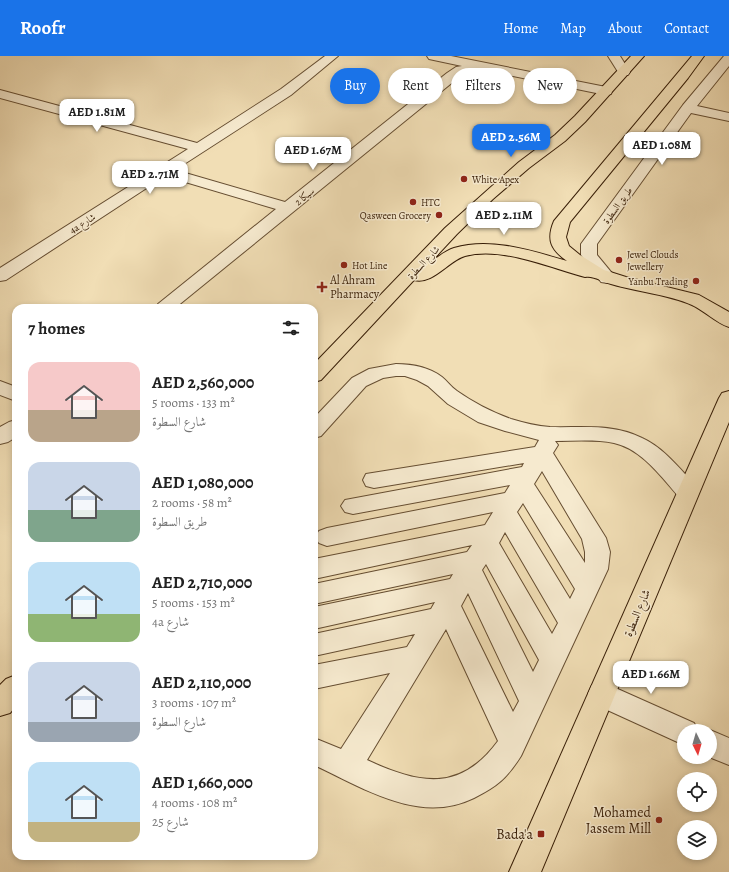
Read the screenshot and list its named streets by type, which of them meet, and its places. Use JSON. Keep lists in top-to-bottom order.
{
  "streets": {
    "main road": ["شارع السطوة"],
    "street": ["سيكا 2", "طريق السطوة", "4a شارع"]
  },
  "places": {
    "other": [
      "White Apex",
      "HTC",
      "Qasween Grocery",
      "Jewel Clouds Jewellery",
      "Hot Line",
      "Yanbu Trading",
      "Mohamed Jassem Mill"
    ],
    "health": ["Al Ahram Pharmacy"],
    "transit": ["Bada'a"]
  },
  "north": "bottom",
  "page": {
    "header": "Roofr",
    "nav": [
      "Home",
      "Map",
      "About",
      "Contact"
    ],
    "chip": [
      "Buy",
      "Rent",
      "Filters",
      "New"
    ],
    "price": [
      "AED 1.81M",
      "AED 2.56M",
      "AED 1.08M",
      "AED 1.67M",
      "AED 2.71M",
      "AED 2.11M",
      "AED 1.66M"
    ],
    "heading": "7 homes",
    "list": [
      {
        "name": "AED 2,560,000",
        "note": "5 rooms · 133 m² · شارع السطوة"
      },
      {
        "name": "AED 1,080,000",
        "note": "2 rooms · 58 m² · طريق السطوة"
      },
      {
        "name": "AED 2,710,000",
        "note": "5 rooms · 153 m² · 4a شارع"
      },
      {
        "name": "AED 2,110,000",
        "note": "3 rooms · 107 m² · شارع السطوة"
      },
      {
        "name": "AED 1,660,000",
        "note": "4 rooms · 108 m² · شارع 25"
      }
    ]
  }
}
